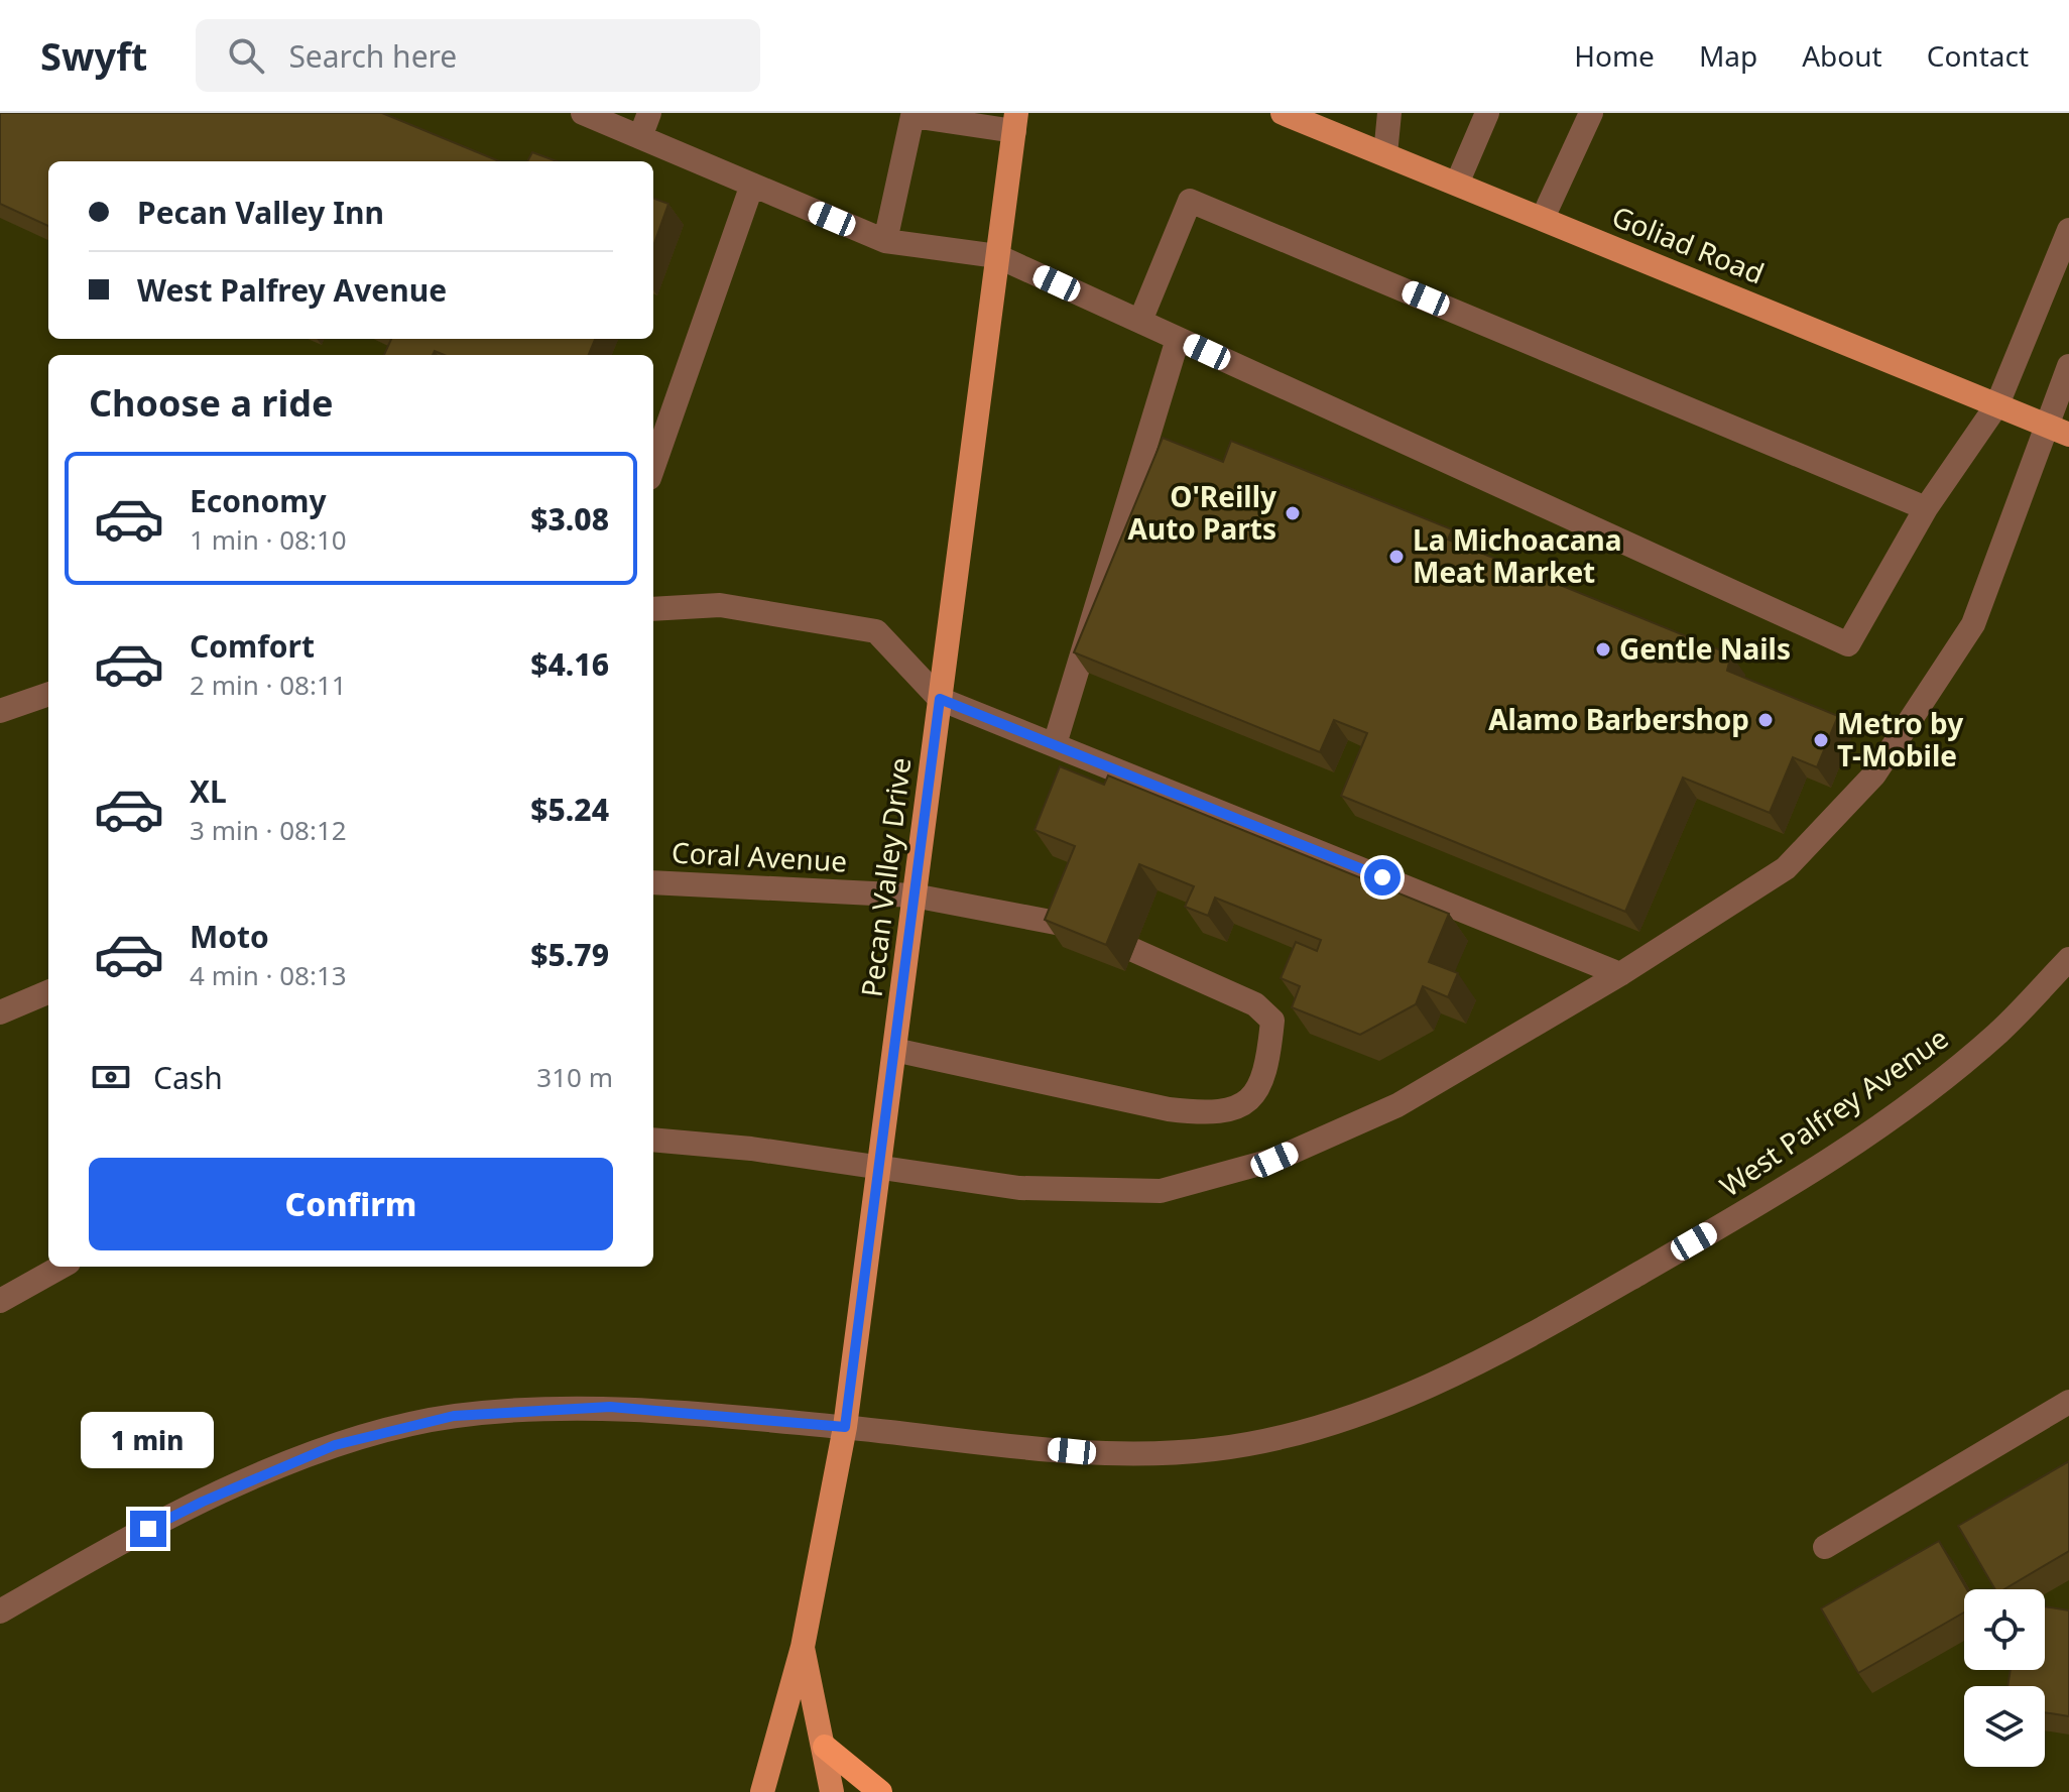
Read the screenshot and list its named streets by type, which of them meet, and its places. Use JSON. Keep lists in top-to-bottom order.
{
  "streets": {
    "main road": ["Goliad Road", "Pecan Valley Drive"],
    "street": ["Coral Avenue", "West Palfrey Avenue"]
  },
  "crossings": [
    ["Coral Avenue", "Pecan Valley Drive"],
    ["Pecan Valley Drive", "West Palfrey Avenue"]
  ],
  "places": [
    "O'Reilly Auto Parts",
    "La Michoacana Meat Market",
    "Gentle Nails",
    "Alamo Barbershop",
    "Metro by T-Mobile"
  ],
  "page": {
    "header": "Swyft",
    "search": "Search here",
    "nav": [
      "Home",
      "Map",
      "About",
      "Contact"
    ],
    "banner": ["Pecan Valley Inn", "West Palfrey Avenue"],
    "heading": "Choose a ride",
    "list": [
      {
        "name": "Economy",
        "note": "1 min · 08:10",
        "value": "$3.08"
      },
      {
        "name": "Comfort",
        "note": "2 min · 08:11",
        "value": "$4.16"
      },
      {
        "name": "XL",
        "note": "3 min · 08:12",
        "value": "$5.24"
      },
      {
        "name": "Moto",
        "note": "4 min · 08:13",
        "value": "$5.79"
      }
    ],
    "pay": ["Cash", "310 m"],
    "buttons": "Confirm",
    "bubble": "1 min"
  }
}
